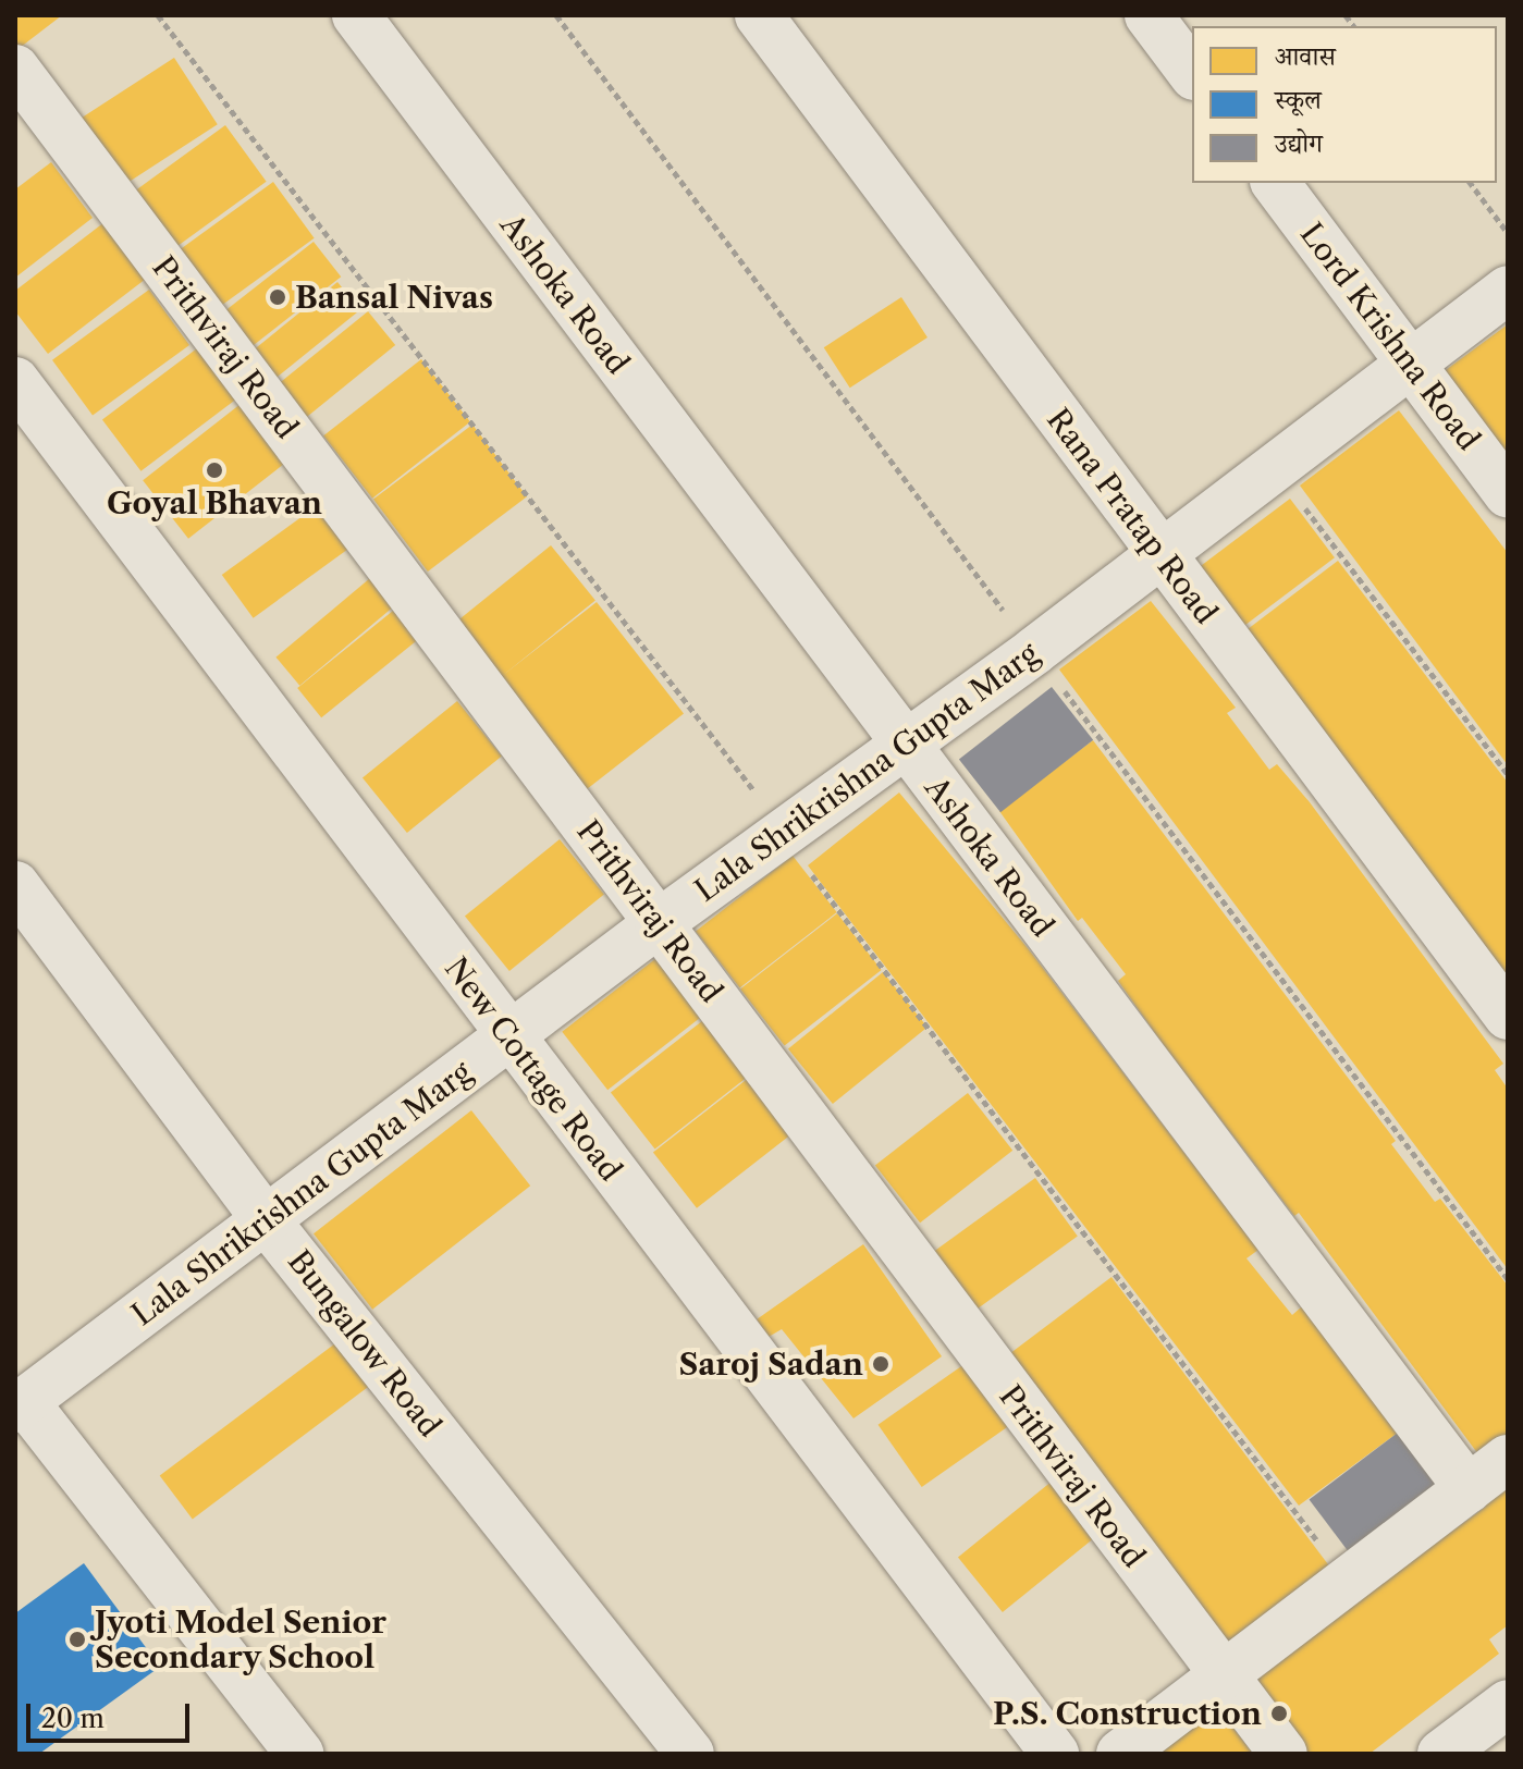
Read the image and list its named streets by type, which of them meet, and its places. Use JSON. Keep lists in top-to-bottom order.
{
  "streets": {
    "street": [
      "Ashoka Road",
      "Lord Krishna Road",
      "Prithviraj Road",
      "Rana Pratap Road",
      "Lala Shrikrishna Gupta Marg",
      "New Cottage Road",
      "Bungalow Road"
    ]
  },
  "crossings": [
    ["Ashoka Road", "Lala Shrikrishna Gupta Marg"],
    ["Lord Krishna Road", "Lala Shrikrishna Gupta Marg"],
    ["Prithviraj Road", "Lala Shrikrishna Gupta Marg"],
    ["Rana Pratap Road", "Lala Shrikrishna Gupta Marg"],
    ["Lala Shrikrishna Gupta Marg", "New Cottage Road"],
    ["Lala Shrikrishna Gupta Marg", "Bungalow Road"]
  ],
  "places": [
    "Bansal Nivas",
    "Goyal Bhavan",
    "Saroj Sadan",
    "Jyoti Model Senior Secondary School",
    "P.S. Construction"
  ],
  "legend": ["आवास", "स्कूल", "उद्योग"],
  "scale_bar": "20 m"
}
